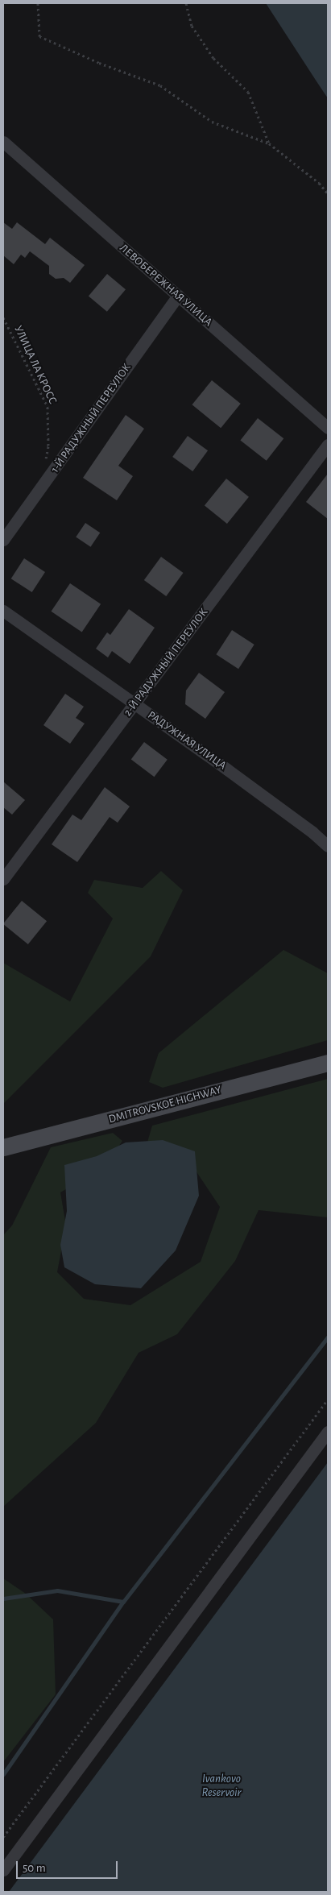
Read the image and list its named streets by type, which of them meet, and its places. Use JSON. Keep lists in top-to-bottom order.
{
  "streets": {
    "street": [
      "ЛЕВОБЕРЕЖНАЯ УЛИЦА",
      "1-Й РАДУЖНЫЙ ПЕРЕУЛОК",
      "2-Й РАДУЖНЫЙ ПЕРЕУЛОК",
      "РАДУЖНАЯ УЛИЦА",
      "DMITROVSKOE HIGHWAY"
    ],
    "path": ["УЛИЦА ЛА КРОСС"]
  },
  "crossings": [
    ["ЛЕВОБЕРЕЖНАЯ УЛИЦА", "1-Й РАДУЖНЫЙ ПЕРЕУЛОК"],
    ["2-Й РАДУЖНЫЙ ПЕРЕУЛОК", "РАДУЖНАЯ УЛИЦА"]
  ],
  "water": ["Ivankovo Reservoir"],
  "scale_bar": "50 m"
}
